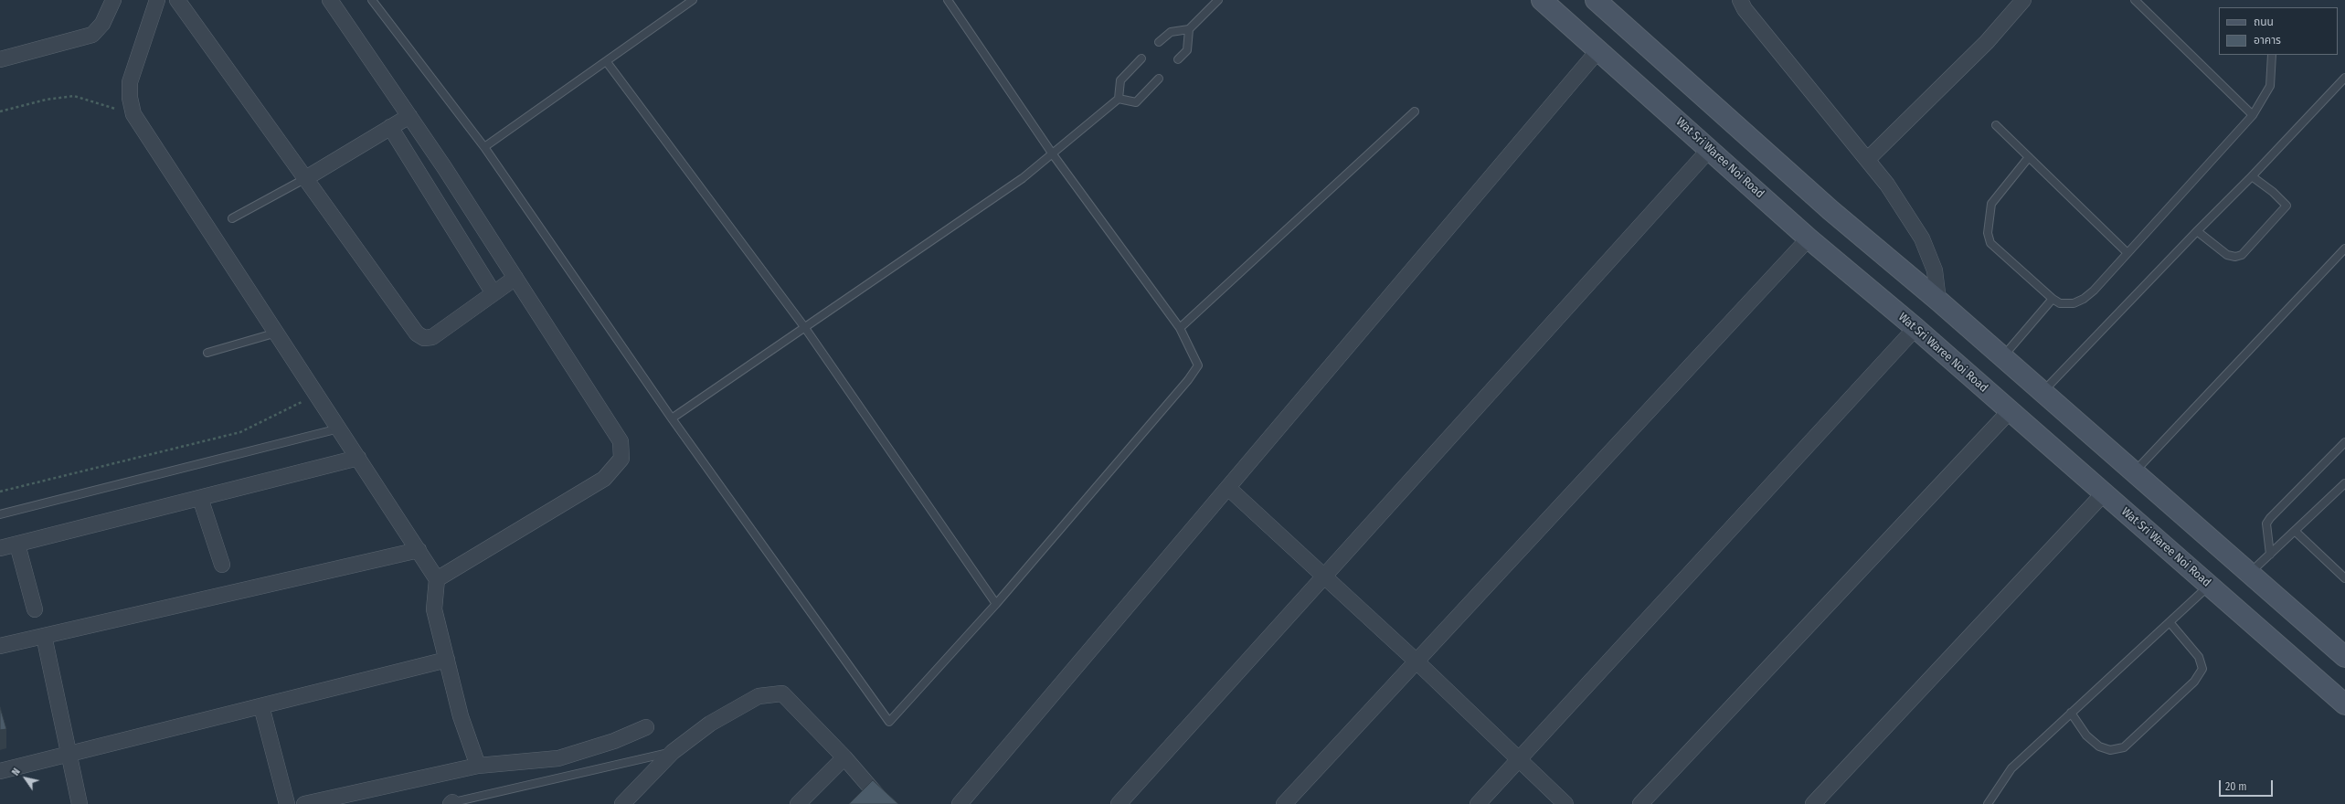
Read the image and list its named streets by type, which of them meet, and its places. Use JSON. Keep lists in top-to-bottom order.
{
  "streets": {
    "main road": ["Wat Sri Waree Noi Road"]
  },
  "legend": ["ถนน", "อาคาร"],
  "scale_bar": "20 m",
  "north": "top left"
}
